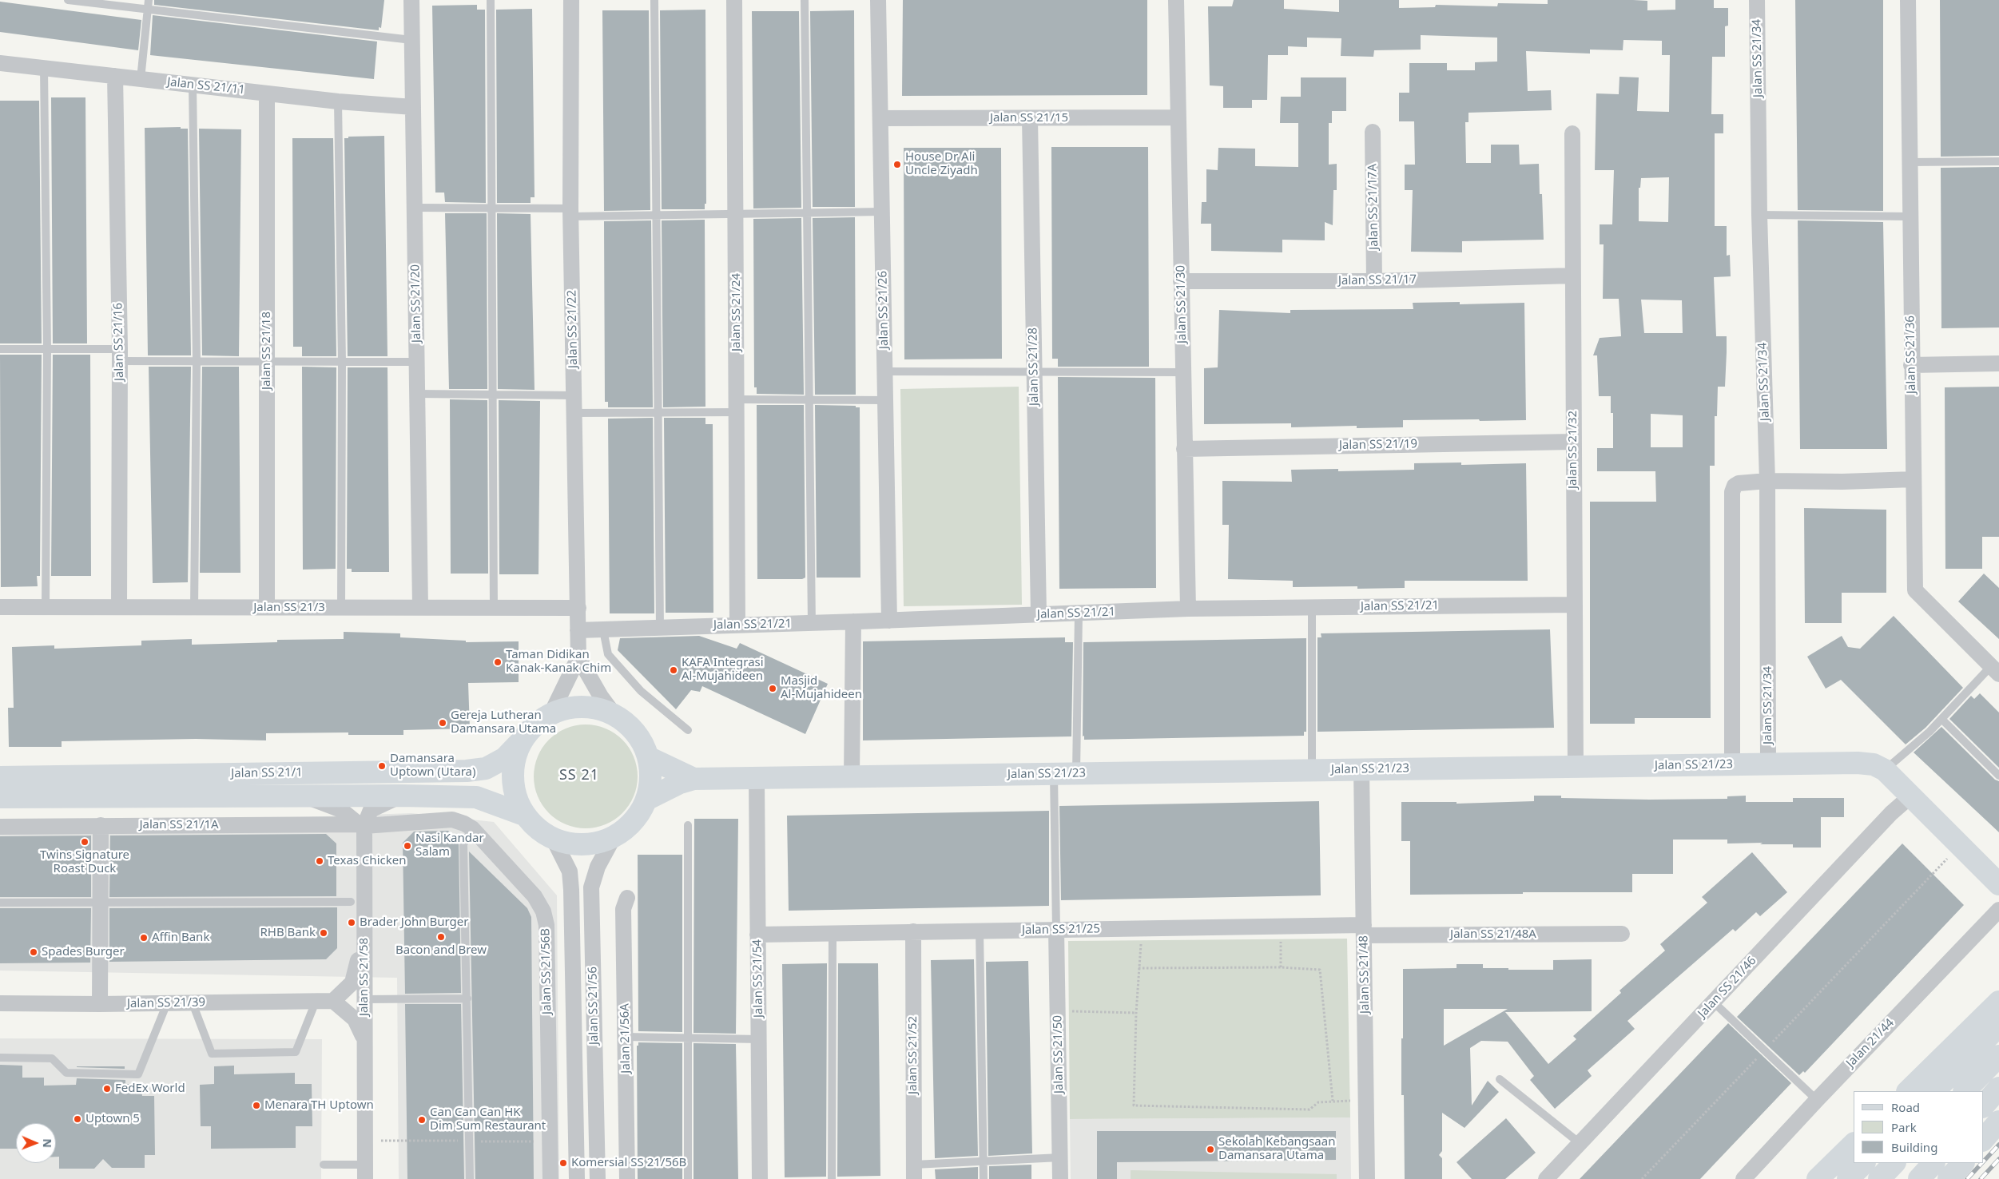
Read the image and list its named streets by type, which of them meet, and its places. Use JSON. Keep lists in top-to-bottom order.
{
  "streets": {
    "main road": ["Jalan SS 21/23", "Jalan SS 21/1"],
    "street": [
      "Jalan SS 21/34",
      "Jalan SS 21/11",
      "Jalan SS 21/15",
      "Jalan SS 21/17A",
      "Jalan SS 21/17",
      "Jalan SS 21/20",
      "Jalan SS 21/30",
      "Jalan SS 21/26",
      "Jalan SS 21/24",
      "Jalan SS 21/22",
      "Jalan SS 21/16",
      "Jalan SS 21/18",
      "Jalan SS 21/36",
      "Jalan SS 21/28",
      "Jalan SS 21/19",
      "Jalan SS 21/32",
      "Jalan SS 21/21",
      "Jalan SS 21/3",
      "Jalan SS 21/1A",
      "Jalan SS 21/25",
      "Jalan SS 21/48A",
      "Jalan SS 21/56B",
      "Jalan SS 21/48",
      "Jalan SS 21/58",
      "Jalan SS 21/54",
      "Jalan SS 21/46",
      "Jalan SS 21/39",
      "Jalan SS 21/56",
      "Jalan 21/56A",
      "Jalan 21/44",
      "Jalan SS 21/50",
      "Jalan SS 21/52"
    ]
  },
  "crossings": [
    ["Jalan SS 21/34", "Jalan SS 21/23"],
    ["Jalan SS 21/11", "Jalan SS 21/20"],
    ["Jalan SS 21/11", "Jalan SS 21/16"],
    ["Jalan SS 21/11", "Jalan SS 21/18"],
    ["Jalan SS 21/15", "Jalan SS 21/30"],
    ["Jalan SS 21/15", "Jalan SS 21/26"],
    ["Jalan SS 21/15", "Jalan SS 21/28"],
    ["Jalan SS 21/17A", "Jalan SS 21/17"],
    ["Jalan SS 21/17", "Jalan SS 21/30"],
    ["Jalan SS 21/17", "Jalan SS 21/32"],
    ["Jalan SS 21/20", "Jalan SS 21/3"],
    ["Jalan SS 21/30", "Jalan SS 21/19"],
    ["Jalan SS 21/30", "Jalan SS 21/21"],
    ["Jalan SS 21/26", "Jalan SS 21/21"],
    ["Jalan SS 21/24", "Jalan SS 21/21"],
    ["Jalan SS 21/22", "Jalan SS 21/21"],
    ["Jalan SS 21/22", "Jalan SS 21/3"],
    ["Jalan SS 21/22", "Jalan SS 21/23"],
    ["Jalan SS 21/22", "Jalan SS 21/1"],
    ["Jalan SS 21/22", "Jalan SS 21/56"],
    ["Jalan SS 21/16", "Jalan SS 21/3"],
    ["Jalan SS 21/18", "Jalan SS 21/3"],
    ["Jalan SS 21/28", "Jalan SS 21/21"],
    ["Jalan SS 21/19", "Jalan SS 21/32"],
    ["Jalan SS 21/32", "Jalan SS 21/21"],
    ["Jalan SS 21/32", "Jalan SS 21/23"],
    ["Jalan SS 21/23", "Jalan SS 21/1"],
    ["Jalan SS 21/23", "Jalan SS 21/48"],
    ["Jalan SS 21/23", "Jalan SS 21/54"],
    ["Jalan SS 21/23", "Jalan SS 21/46"],
    ["Jalan SS 21/23", "Jalan SS 21/56"],
    ["Jalan SS 21/1", "Jalan SS 21/58"],
    ["Jalan SS 21/1", "Jalan SS 21/56"],
    ["Jalan SS 21/1A", "Jalan SS 21/56B"],
    ["Jalan SS 21/1A", "Jalan SS 21/58"],
    ["Jalan SS 21/25", "Jalan SS 21/48A"],
    ["Jalan SS 21/25", "Jalan SS 21/48"],
    ["Jalan SS 21/25", "Jalan SS 21/54"],
    ["Jalan SS 21/25", "Jalan SS 21/50"],
    ["Jalan SS 21/25", "Jalan SS 21/52"],
    ["Jalan SS 21/48A", "Jalan SS 21/48"],
    ["Jalan SS 21/56B", "Jalan SS 21/58"],
    ["Jalan SS 21/58", "Jalan SS 21/39"]
  ],
  "districts": ["SS 21"],
  "places": [
    "House Dr Ali Uncle Ziyadh",
    "Taman Didikan Kanak-Kanak Chim",
    "KAFA Integrasi Al-Mujahideen",
    "Masjid Al-Mujahideen",
    "Gereja Lutheran Damansara Utama",
    "Damansara Uptown (Utara)",
    "Twins Signature Roast Duck",
    "Nasi Kandar Salam",
    "Texas Chicken",
    "Brader John Burger",
    "RHB Bank",
    "Bacon and Brew",
    "Affin Bank",
    "Spades Burger",
    "FedEx World",
    "Menara TH Uptown",
    "Uptown 5",
    "Can Can Can HK Dim Sum Restaurant",
    "Sekolah Kebangsaan Damansara Utama",
    "Komersial SS 21/56B"
  ],
  "legend": ["Road", "Park", "Building"],
  "north": "right"
}
